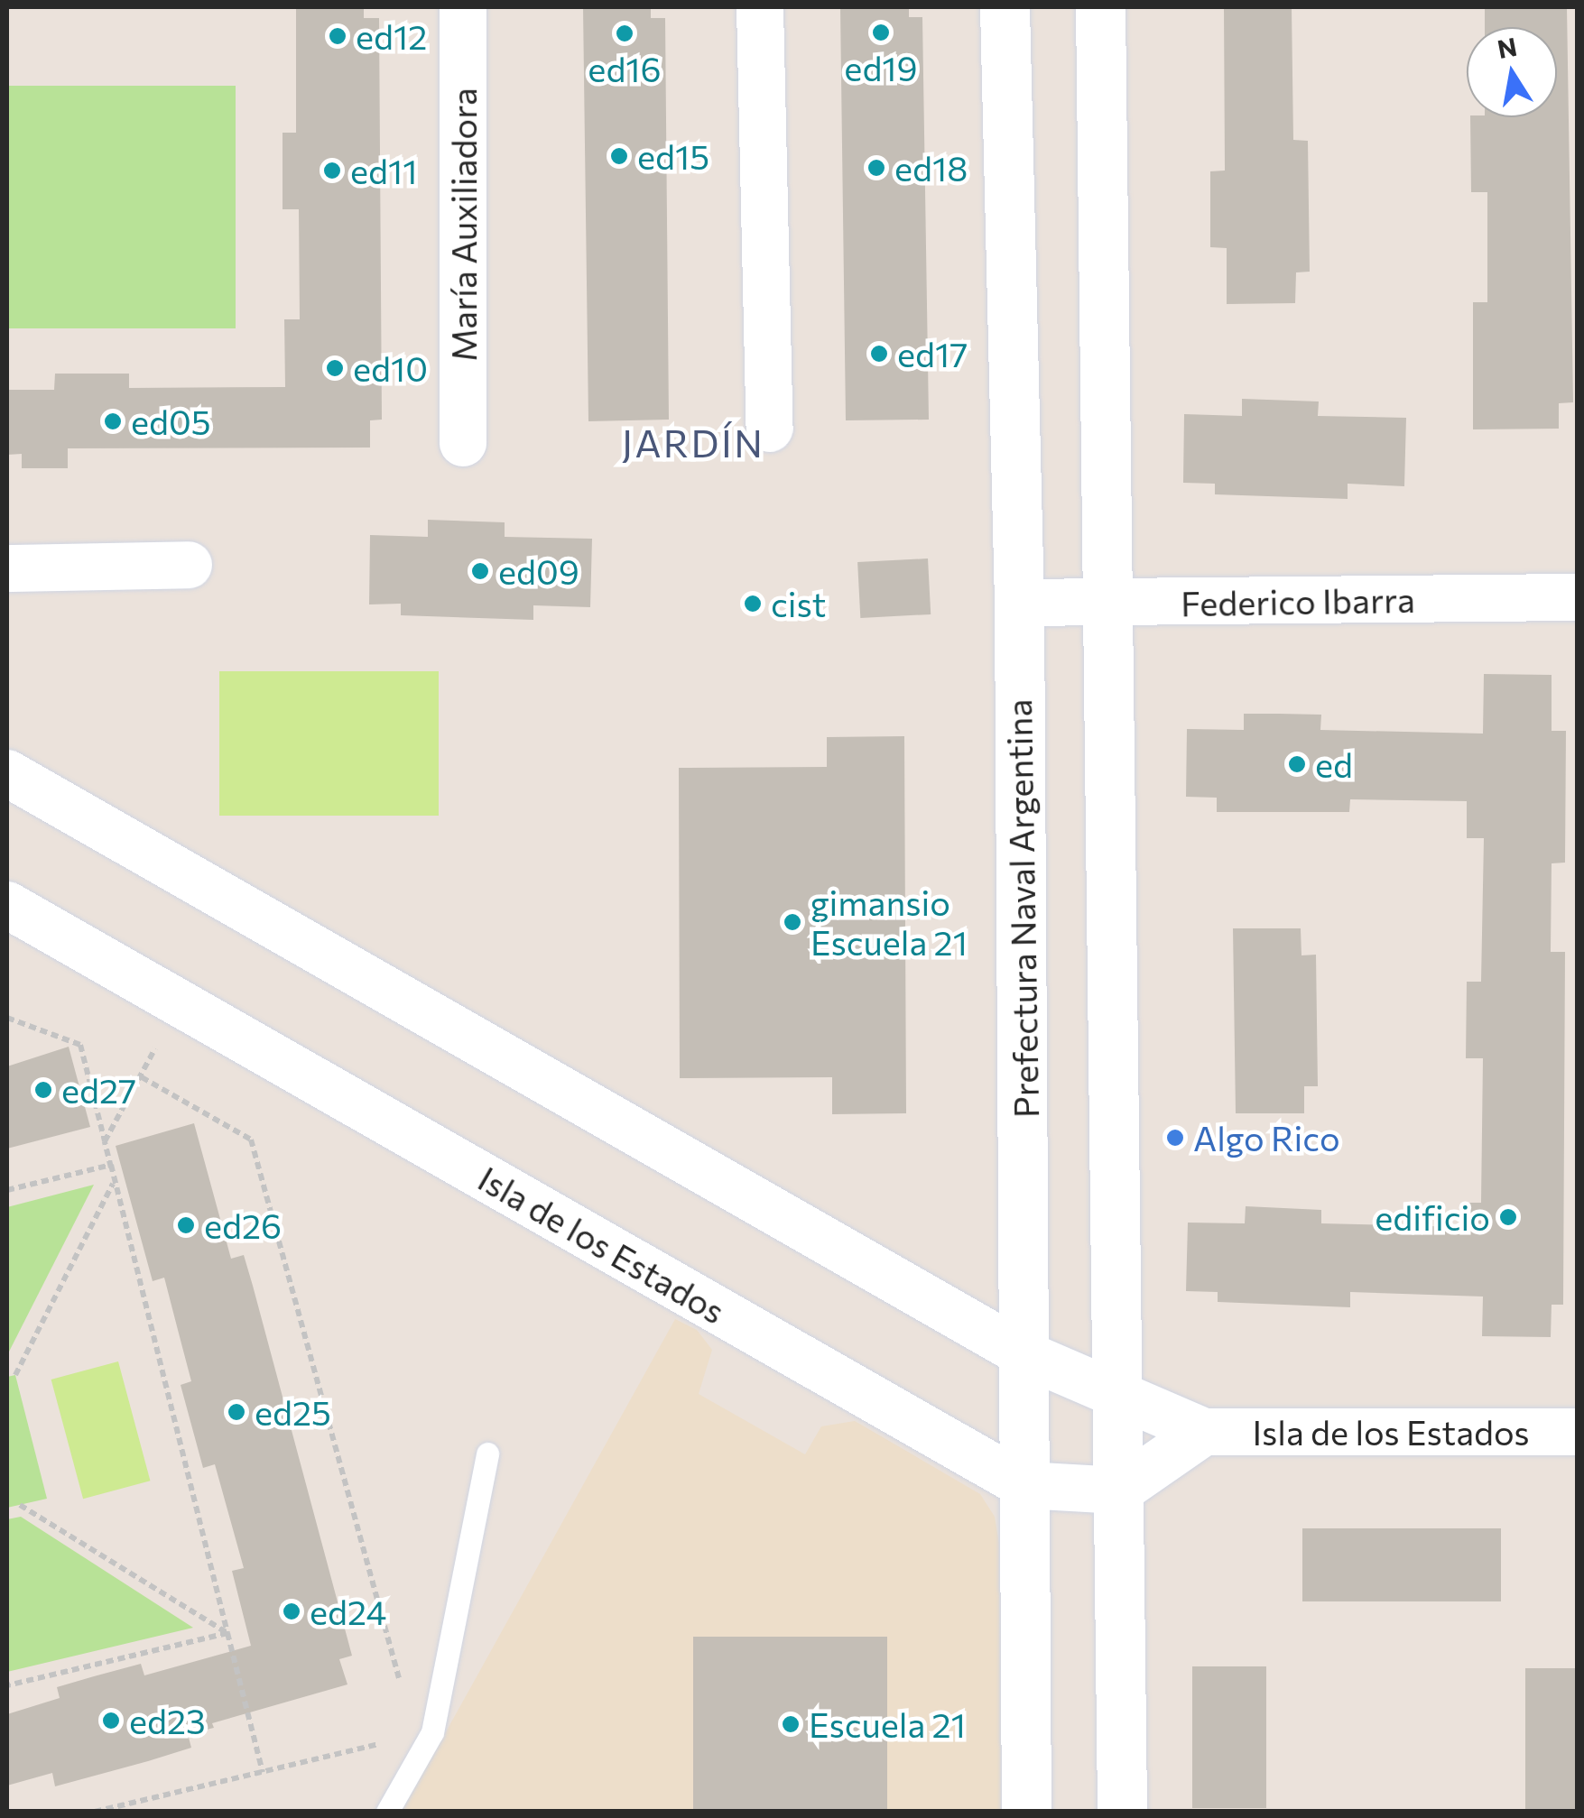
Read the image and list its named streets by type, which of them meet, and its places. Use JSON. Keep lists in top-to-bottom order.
{
  "streets": {
    "main road": ["Prefectura Naval Argentina"],
    "street": ["María Auxiliadora", "Federico Ibarra", "Isla de los Estados"]
  },
  "crossings": [
    ["Federico Ibarra", "Prefectura Naval Argentina"],
    ["Prefectura Naval Argentina", "Isla de los Estados"]
  ],
  "districts": ["JARDÍN"],
  "places": [
    "ed19",
    "ed16",
    "ed12",
    "ed15",
    "ed18",
    "ed11",
    "ed17",
    "ed10",
    "ed05",
    "ed09",
    "cist",
    "ed",
    "gimansio Escuela 21",
    "ed27",
    "Algo Rico",
    "edificio",
    "ed26",
    "ed25",
    "ed24",
    "ed23",
    "Escuela 21"
  ],
  "north": "top"
}
